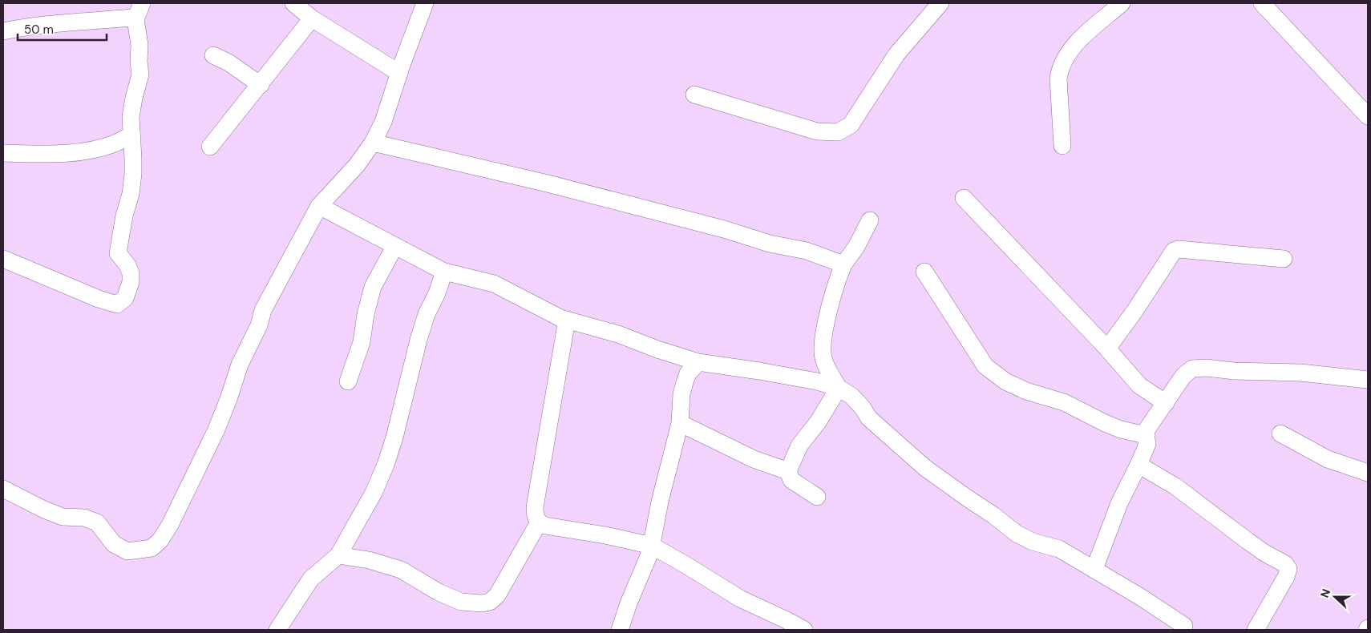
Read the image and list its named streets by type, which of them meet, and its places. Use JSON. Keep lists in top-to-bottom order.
{
  "scale_bar": "50 m",
  "north": "left"
}
